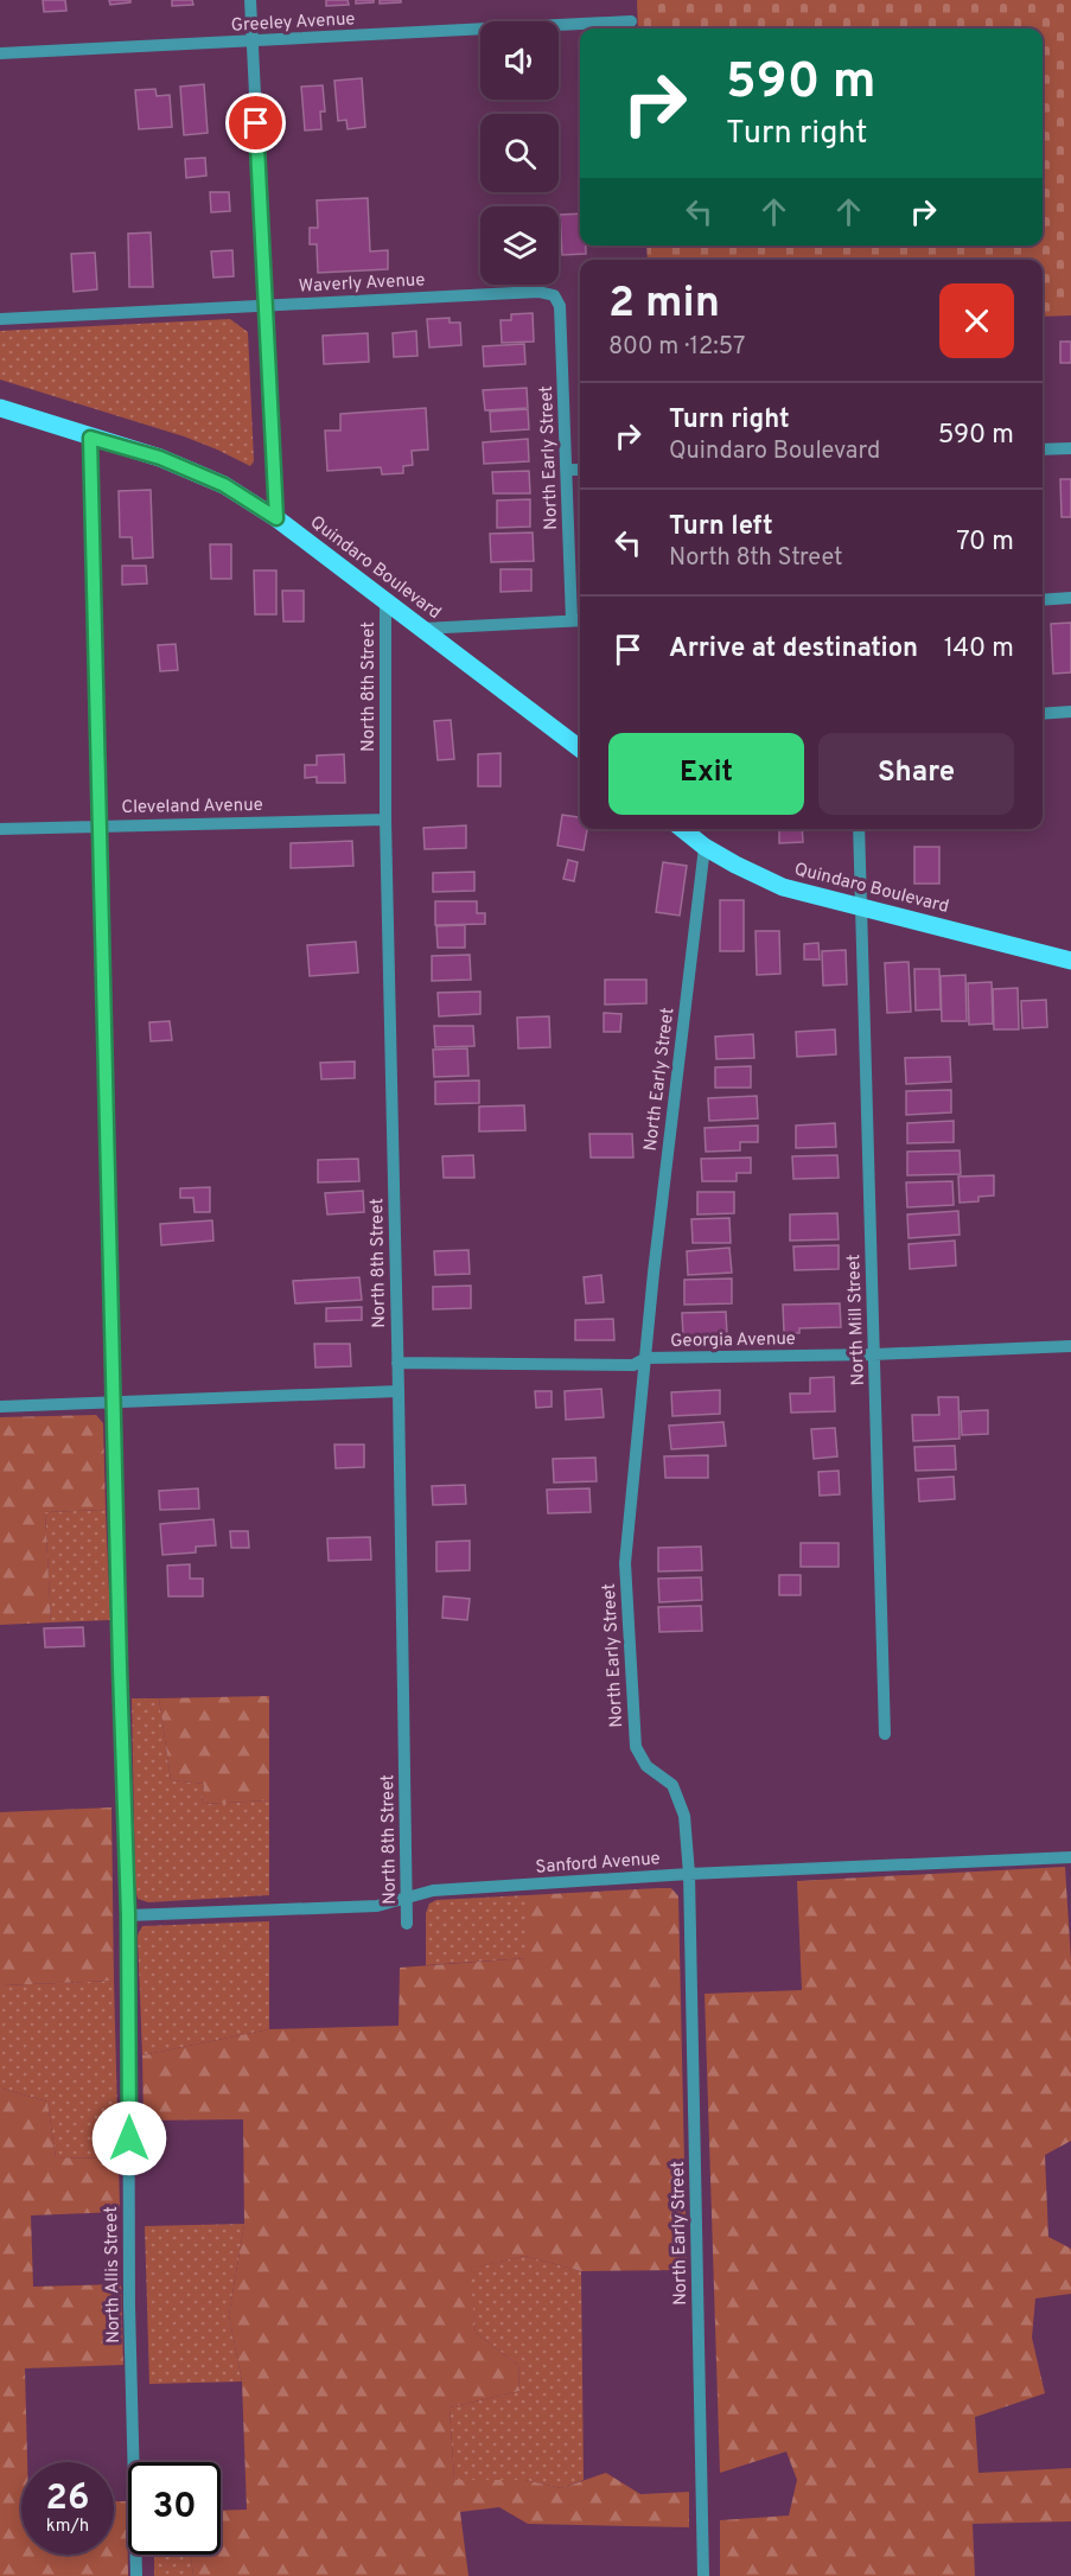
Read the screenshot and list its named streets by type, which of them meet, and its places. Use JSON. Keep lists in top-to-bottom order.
{
  "streets": {
    "main road": ["Quindaro Boulevard"],
    "street": [
      "Greeley Avenue",
      "Waverly Avenue",
      "North Early Street",
      "North 8th Street",
      "Cleveland Avenue",
      "North Mill Street",
      "Georgia Avenue",
      "Sanford Avenue",
      "North Allis Street"
    ]
  },
  "crossings": [
    ["Waverly Avenue", "North Early Street"],
    ["North Early Street", "Quindaro Boulevard"],
    ["North Early Street", "Georgia Avenue"],
    ["North Early Street", "Sanford Avenue"],
    ["Quindaro Boulevard", "North 8th Street"],
    ["Quindaro Boulevard", "North Mill Street"],
    ["Quindaro Boulevard", "North Allis Street"],
    ["North 8th Street", "Cleveland Avenue"],
    ["North 8th Street", "Georgia Avenue"],
    ["North 8th Street", "Sanford Avenue"],
    ["Cleveland Avenue", "North Allis Street"],
    ["North Mill Street", "Georgia Avenue"],
    ["Sanford Avenue", "North Allis Street"]
  ],
  "page": {
    "turn": ["590 m", "Turn right"],
    "heading": ["2 min", "800 m · 12:57"],
    "list": [
      {
        "name": "Turn right",
        "note": "Quindaro Boulevard",
        "value": "590 m"
      },
      {
        "name": "Turn left",
        "note": "North 8th Street",
        "value": "70 m"
      },
      {
        "name": "Arrive at destination",
        "value": "140 m"
      }
    ],
    "buttons": ["Exit", "Share"],
    "speed": "26 km/h",
    "limit": "30"
  }
}
